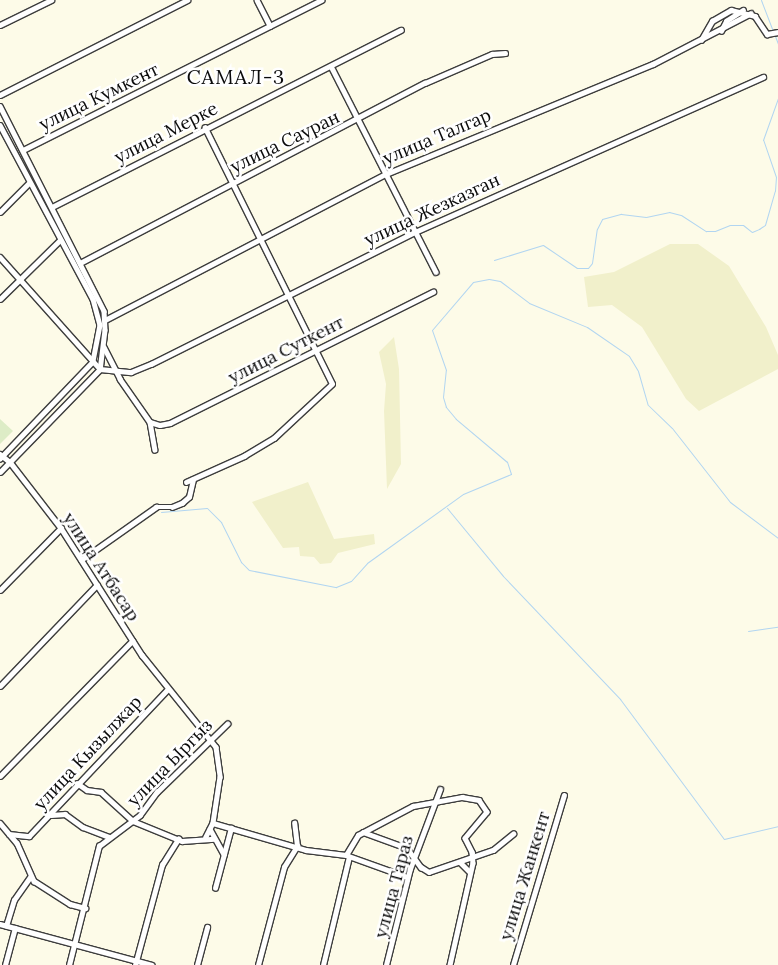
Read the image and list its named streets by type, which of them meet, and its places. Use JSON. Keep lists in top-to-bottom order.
{
  "streets": {
    "street": [
      "улица Кумкент",
      "улица Мерке",
      "улица Талгар",
      "улица Сауран",
      "улица Жезказган",
      "улица Суткент",
      "улица Атбасар",
      "улица Кызылжар",
      "улица Ыргыз",
      "улица Жанкент",
      "улица Тараз"
    ]
  },
  "districts": ["САМАЛ-3"]
}
